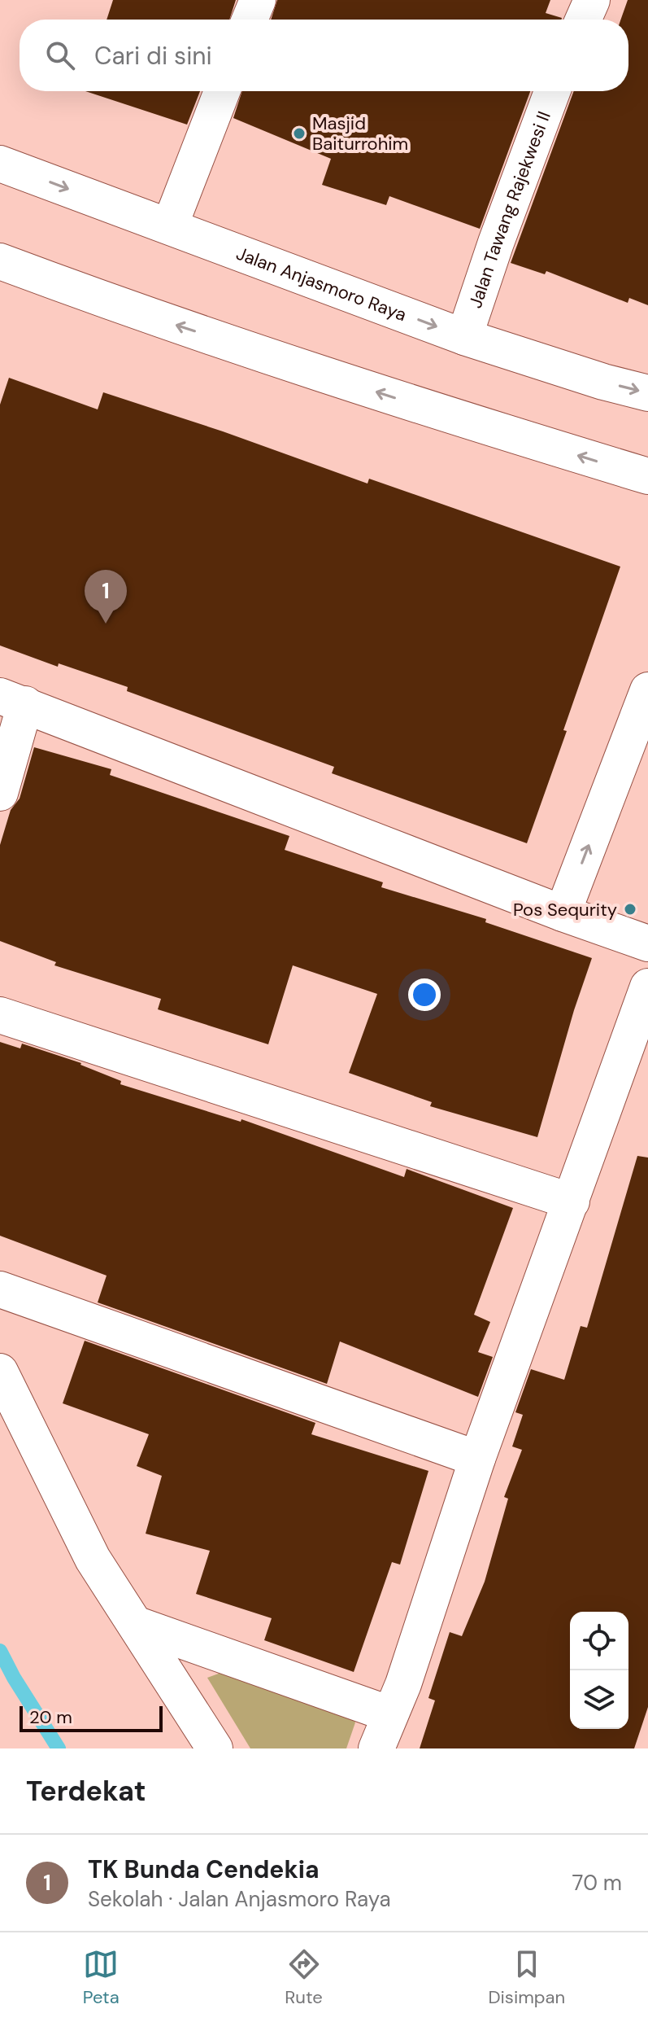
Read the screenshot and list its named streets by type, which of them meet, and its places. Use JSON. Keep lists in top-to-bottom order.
{
  "streets": {
    "street": ["Jalan Tawang Rajekwesi II", "Jalan Anjasmoro Raya"]
  },
  "crossings": [
    ["Jalan Tawang Rajekwesi II", "Jalan Anjasmoro Raya"]
  ],
  "places": ["Masjid Baiturrohim", "Pos Sequrity"],
  "scale_bar": "20 m",
  "page": {
    "search": "Cari di sini",
    "pins": "1",
    "scale": "20 m",
    "heading": "Terdekat",
    "list": [
      {
        "mark": "1",
        "name": "TK Bunda Cendekia",
        "note": "Sekolah · Jalan Anjasmoro Raya",
        "value": "70 m"
      }
    ],
    "nav": ["Peta", "Rute", "Disimpan"]
  }
}
